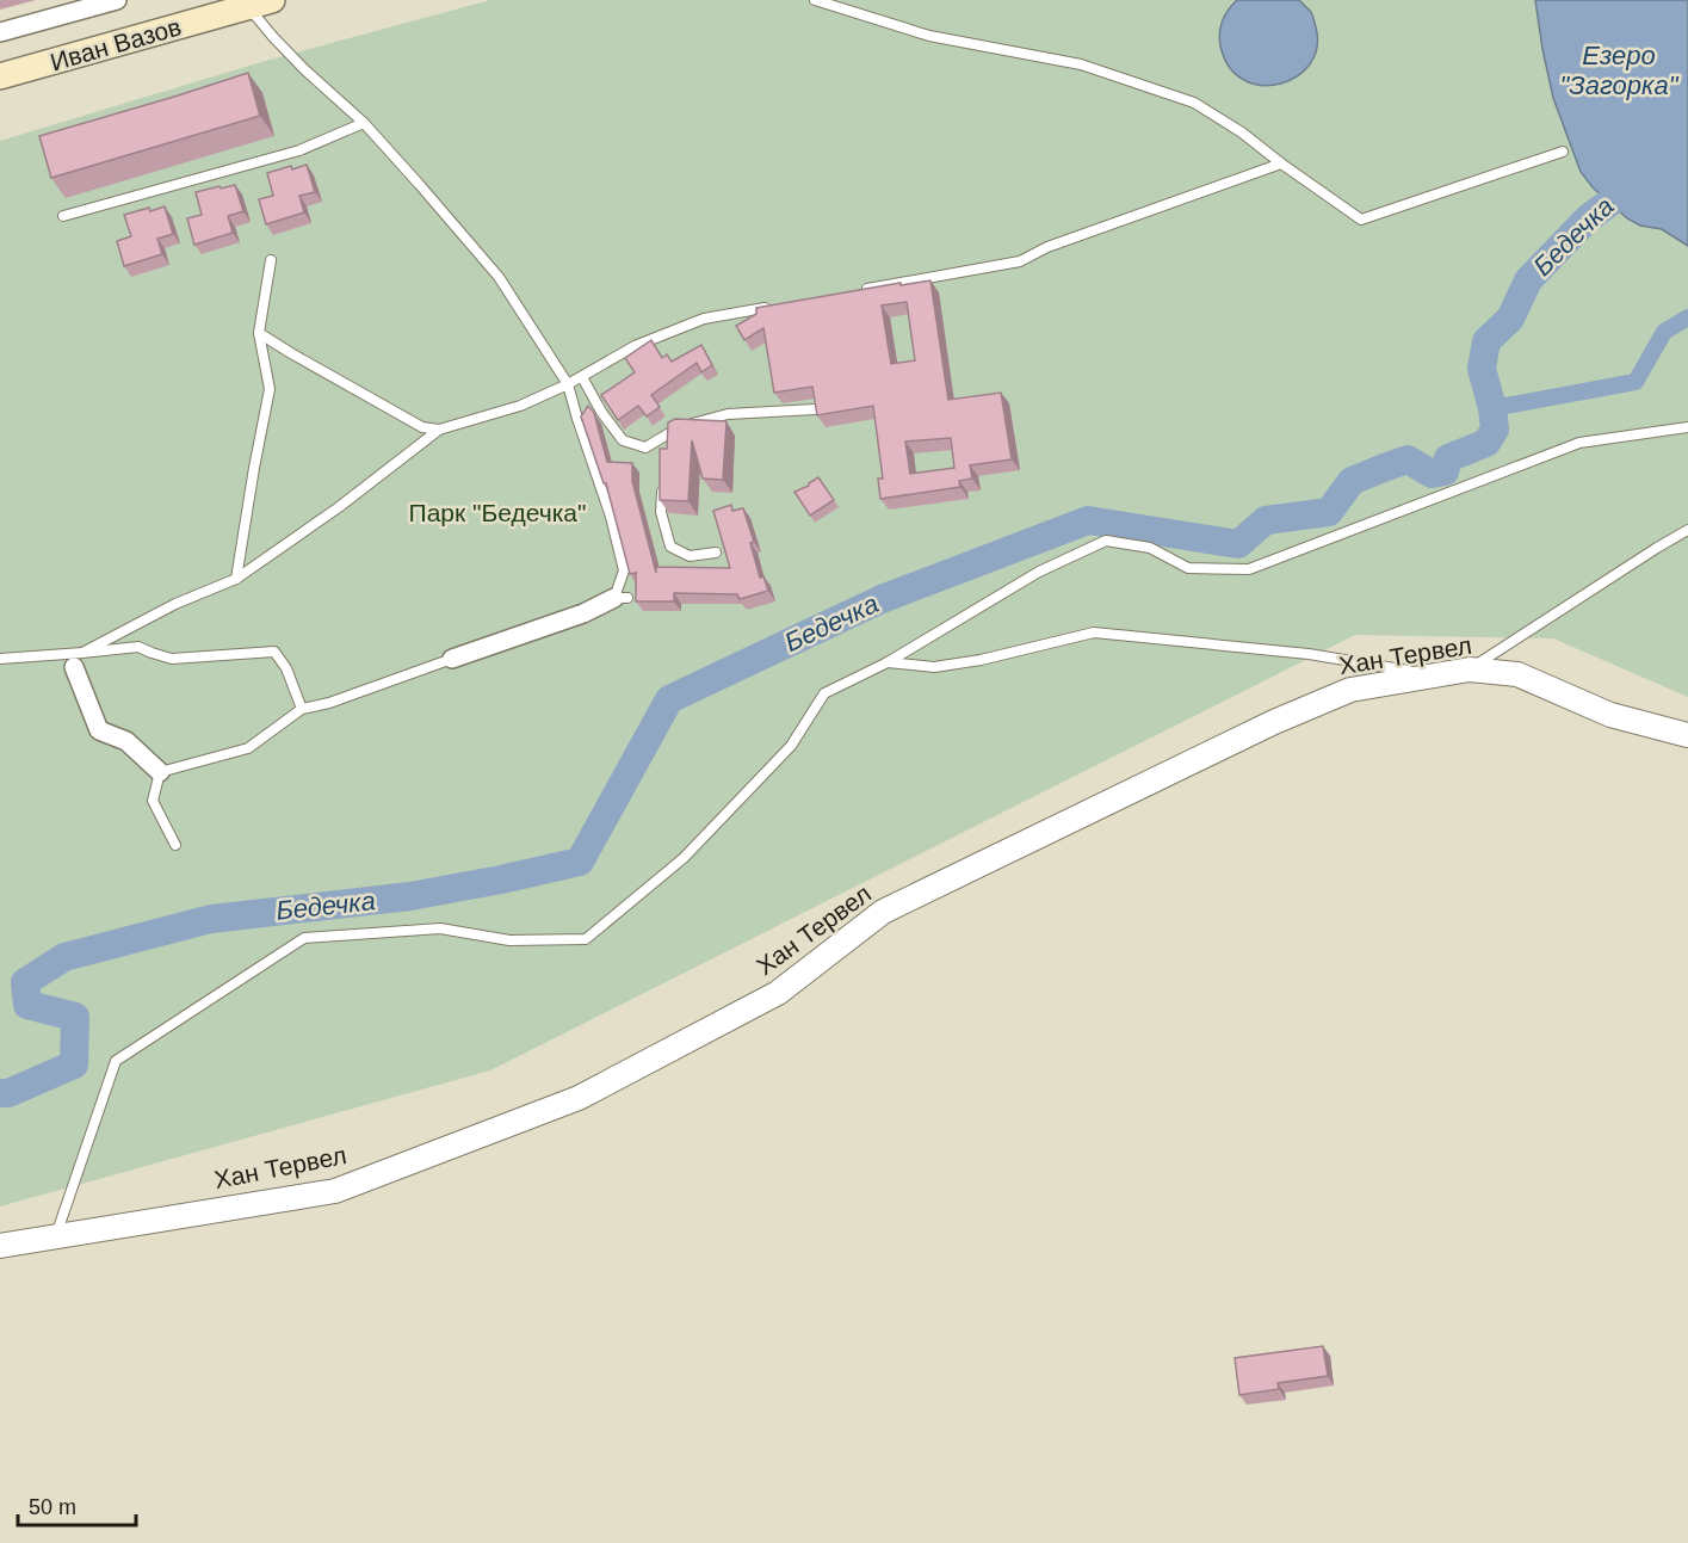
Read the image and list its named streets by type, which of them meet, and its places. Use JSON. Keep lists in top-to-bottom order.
{
  "streets": {
    "main road": ["Иван Вазов"],
    "street": ["Хан Тервел"]
  },
  "water": ["Езеро \"Загорка\"", "Бедечка"],
  "parks": ["Парк \"Бедечка\""],
  "scale_bar": "50 m"
}
